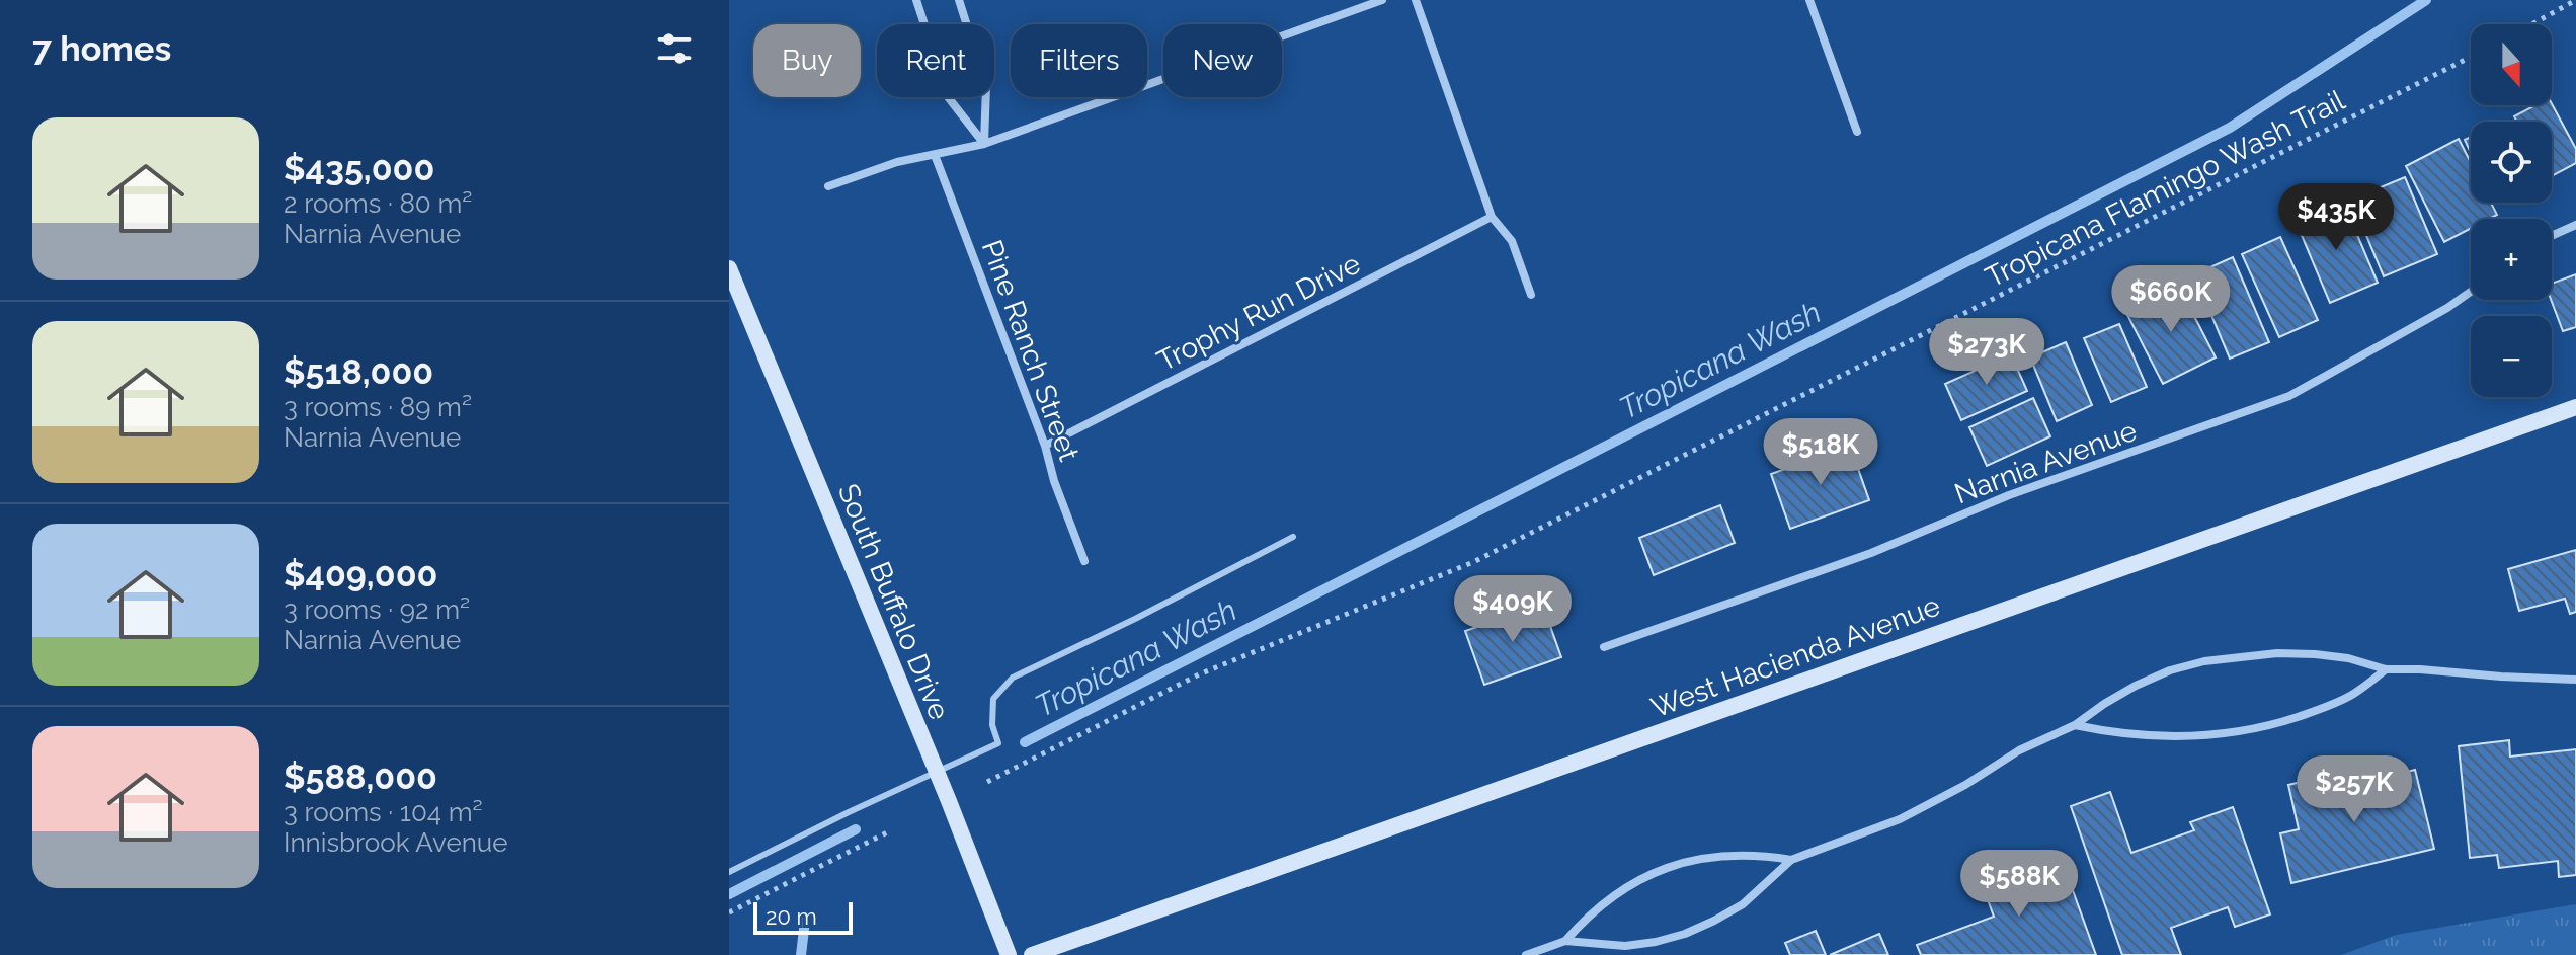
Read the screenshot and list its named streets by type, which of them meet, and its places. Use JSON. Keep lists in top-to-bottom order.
{
  "streets": {
    "main road": ["South Buffalo Drive", "West Hacienda Avenue"],
    "street": ["Trophy Run Drive", "Pine Ranch Street", "Narnia Avenue"],
    "path": ["Tropicana Flamingo Wash Trail"]
  },
  "crossings": [
    ["Trophy Run Drive", "Pine Ranch Street"]
  ],
  "water": ["Tropicana Wash"],
  "scale_bar": "20 m",
  "north": "bottom",
  "page": {
    "heading": "7 homes",
    "map_buttons": ["+", "−"],
    "chip": [
      "Buy",
      "Rent",
      "Filters",
      "New"
    ],
    "list": [
      {
        "name": "$435,000",
        "note": "2 rooms · 80 m² · Narnia Avenue"
      },
      {
        "name": "$518,000",
        "note": "3 rooms · 89 m² · Narnia Avenue"
      },
      {
        "name": "$409,000",
        "note": "3 rooms · 92 m² · Narnia Avenue"
      },
      {
        "name": "$588,000",
        "note": "3 rooms · 104 m² · Innisbrook Avenue"
      }
    ],
    "price": [
      "$435K",
      "$660K",
      "$273K",
      "$518K",
      "$409K",
      "$257K",
      "$588K"
    ],
    "scale": "20 m"
  }
}
